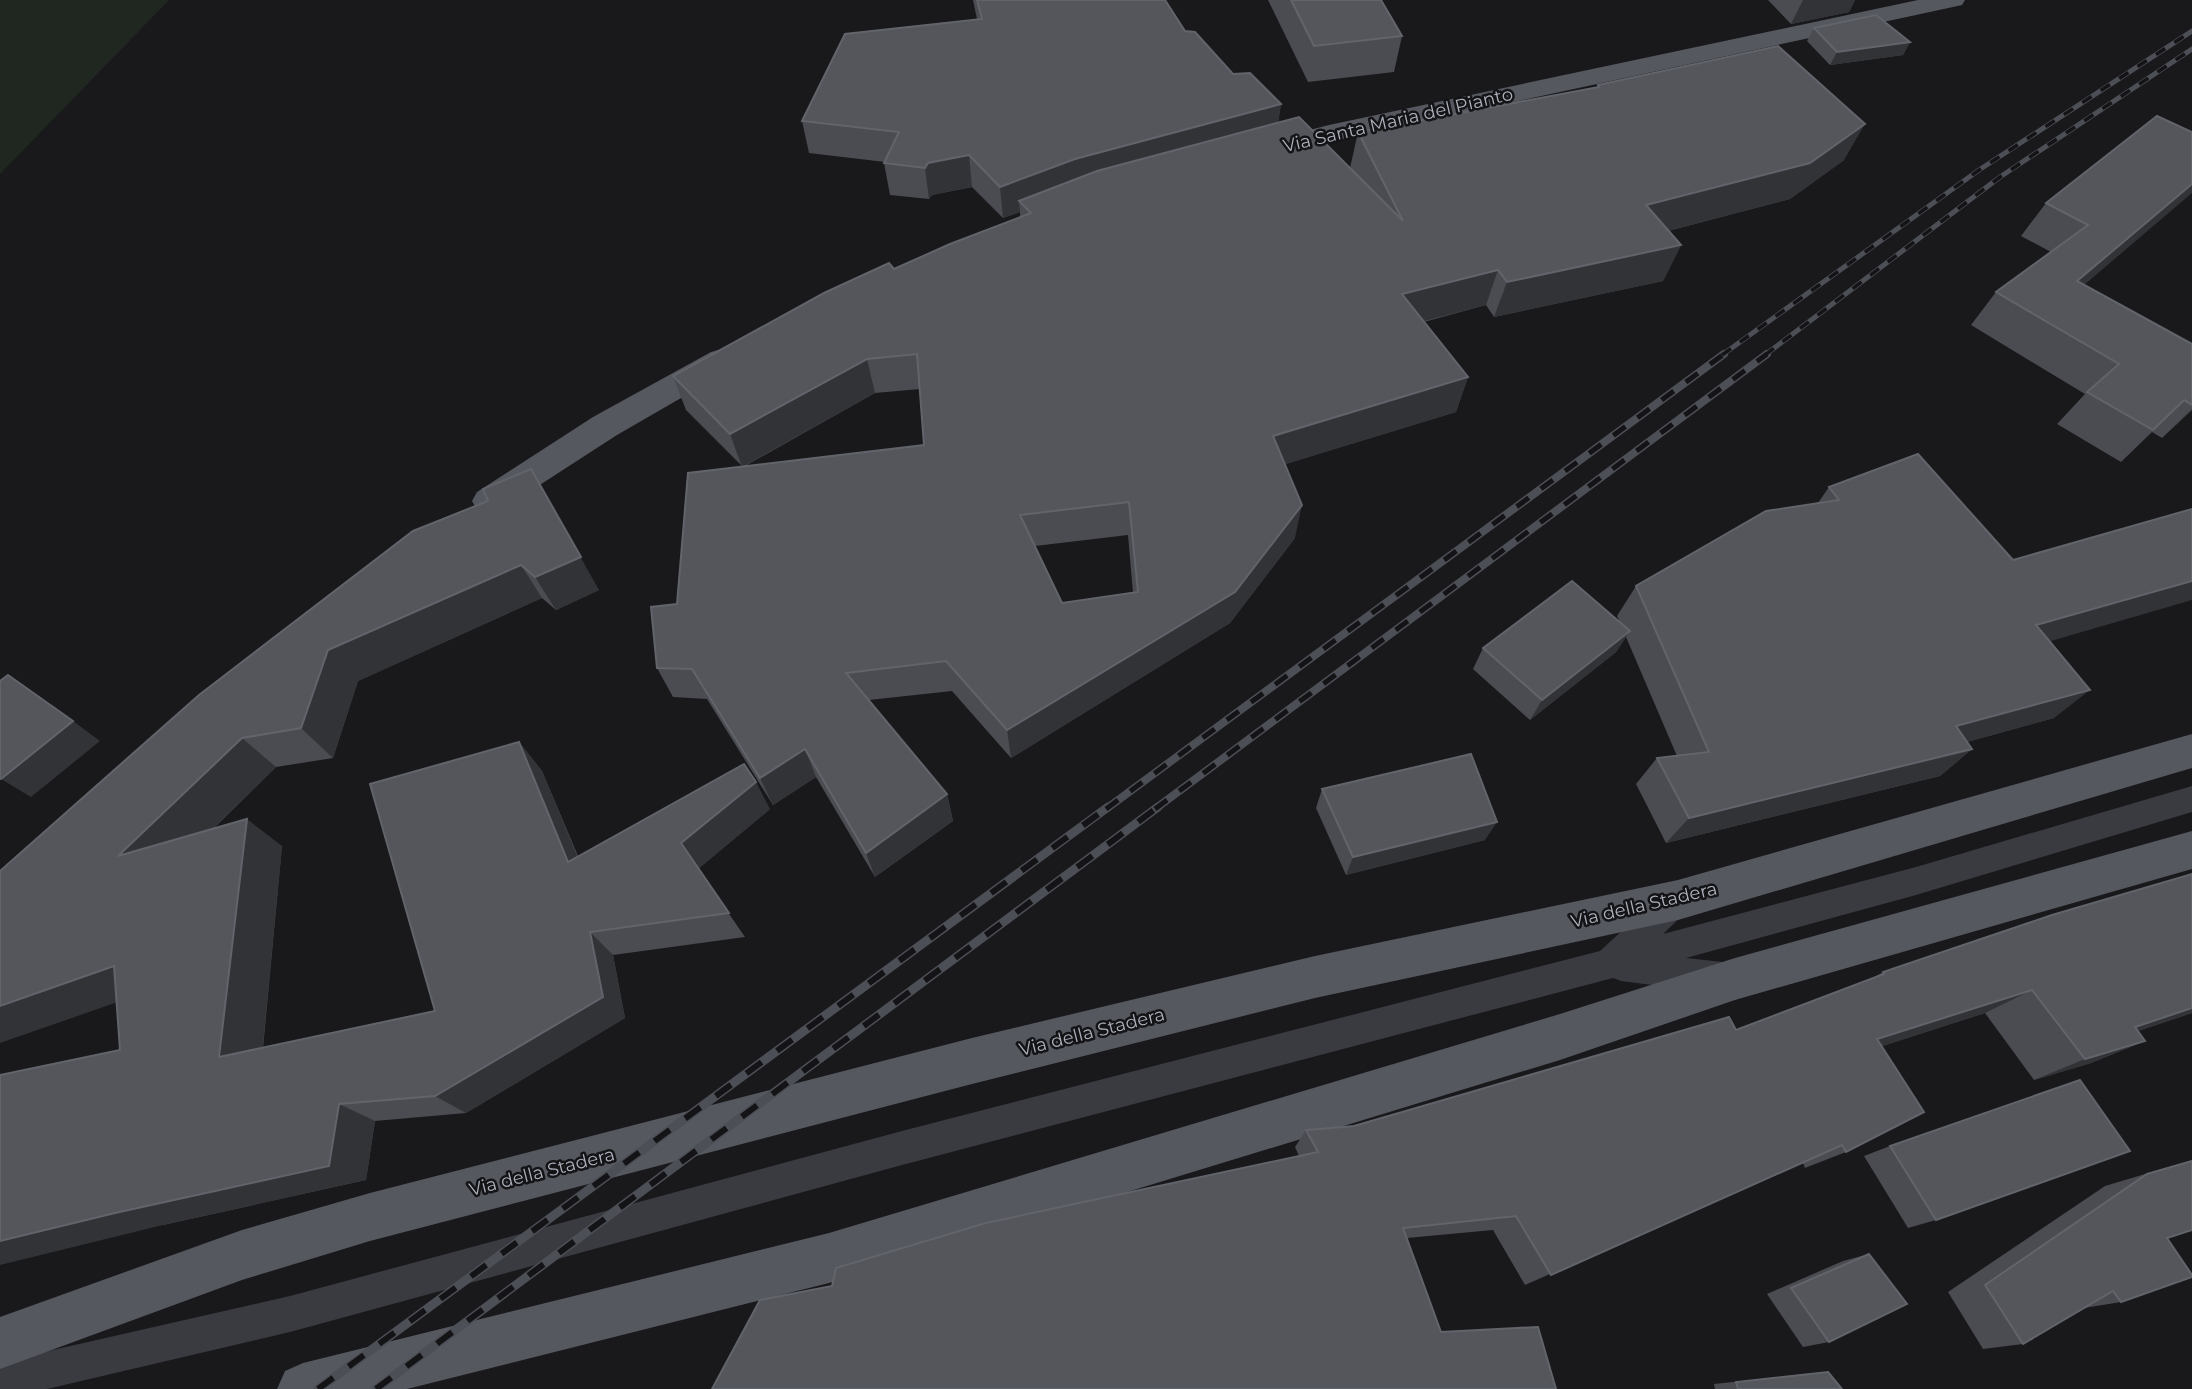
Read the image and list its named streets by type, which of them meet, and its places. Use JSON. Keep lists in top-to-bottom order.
{
  "streets": {
    "main road": ["Via Santa Maria del Pianto", "Via della Stadera"]
  }
}
